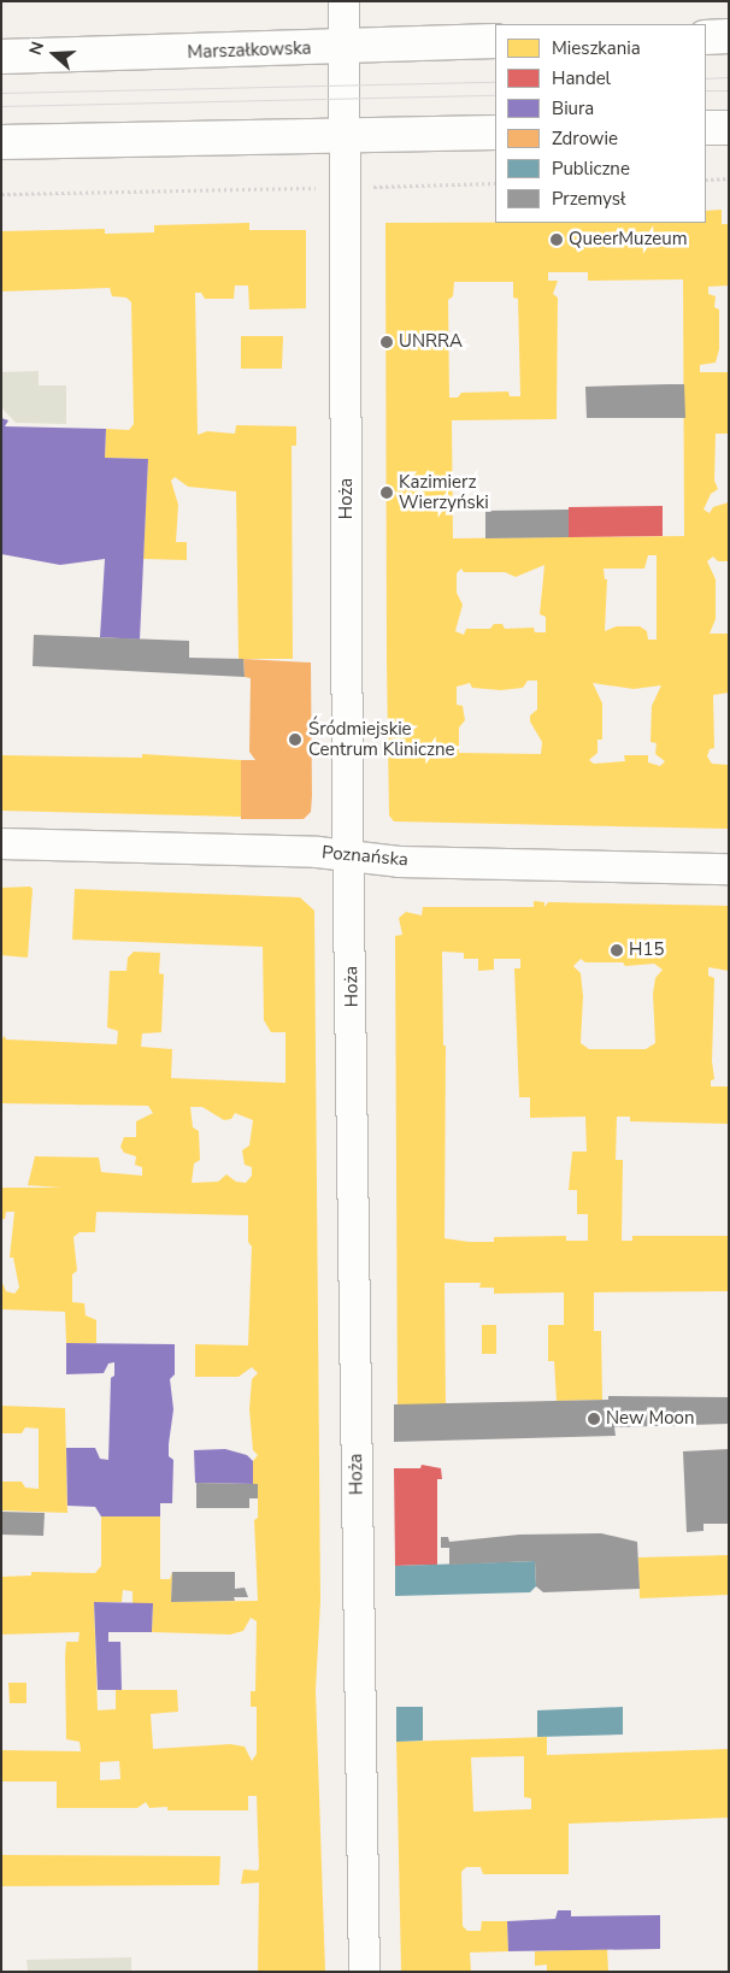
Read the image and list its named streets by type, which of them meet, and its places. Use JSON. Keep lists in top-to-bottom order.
{
  "streets": {
    "main road": ["Marszałkowska"],
    "street": ["Hoża", "Poznańska"]
  },
  "crossings": [
    ["Marszałkowska", "Hoża"],
    ["Hoża", "Poznańska"]
  ],
  "places": [
    "QueerMuzeum",
    "UNRRA",
    "Kazimierz Wierzyński",
    "Śródmiejskie Centrum Kliniczne",
    "H15",
    "New Moon"
  ],
  "legend": [
    "Mieszkania",
    "Handel",
    "Biura",
    "Zdrowie",
    "Publiczne",
    "Przemysł"
  ],
  "north": "left"
}
